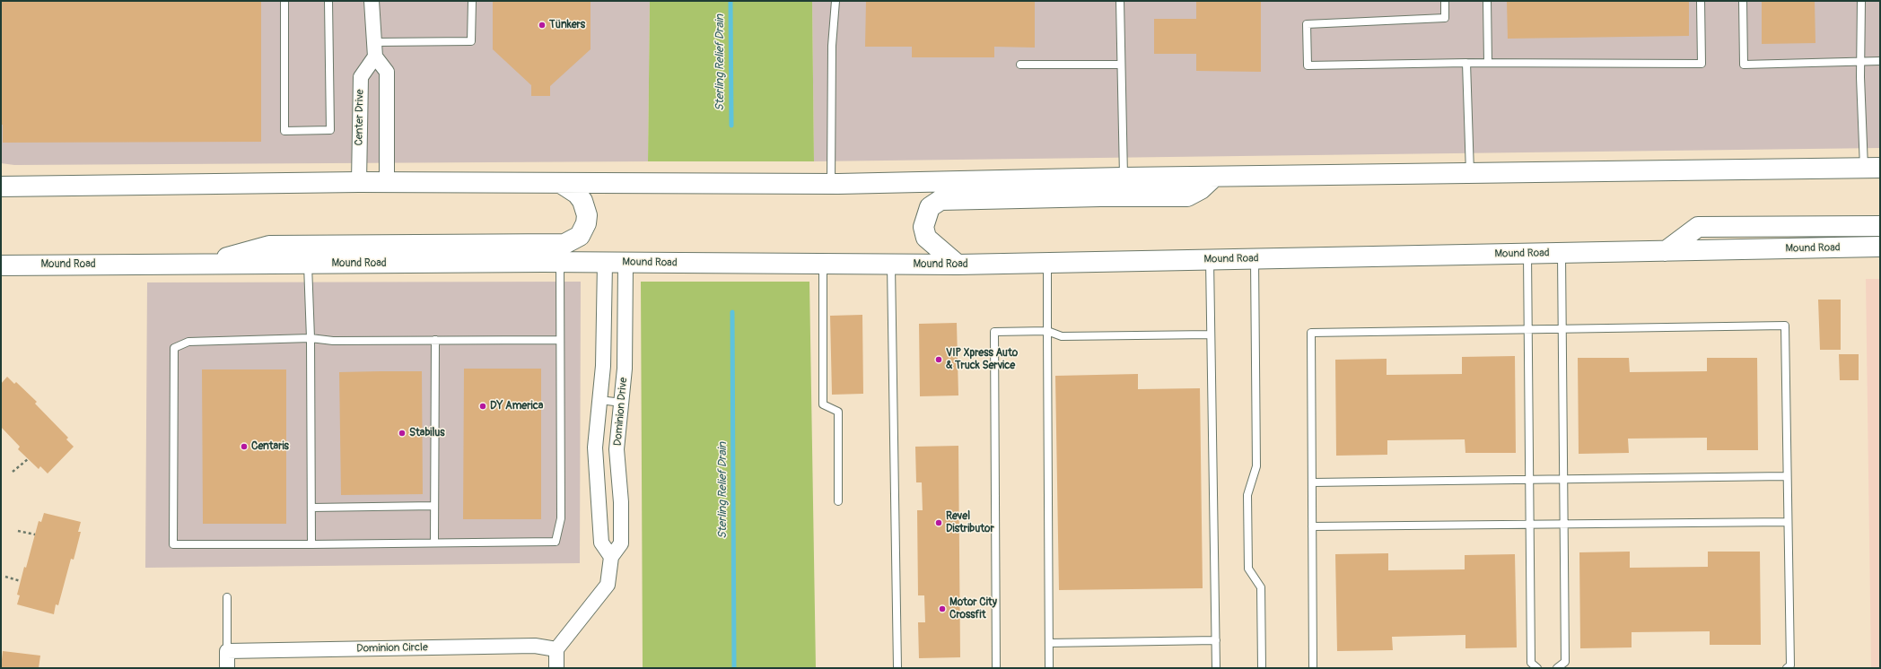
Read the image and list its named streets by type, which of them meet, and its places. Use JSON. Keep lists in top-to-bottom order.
{
  "streets": {
    "main road": ["Mound Road"],
    "street": ["Center Drive", "Dominion Drive", "Dominion Circle"]
  },
  "crossings": [
    ["Mound Road", "Dominion Drive"],
    ["Dominion Drive", "Dominion Circle"]
  ],
  "water": ["Sterling Relief Drain"],
  "places": [
    "Tünkers",
    "VIP Xpress Auto & Truck Service",
    "DY America",
    "Stabilus",
    "Centaris",
    "Revel Distributor",
    "Motor City Crossfit"
  ]
}
